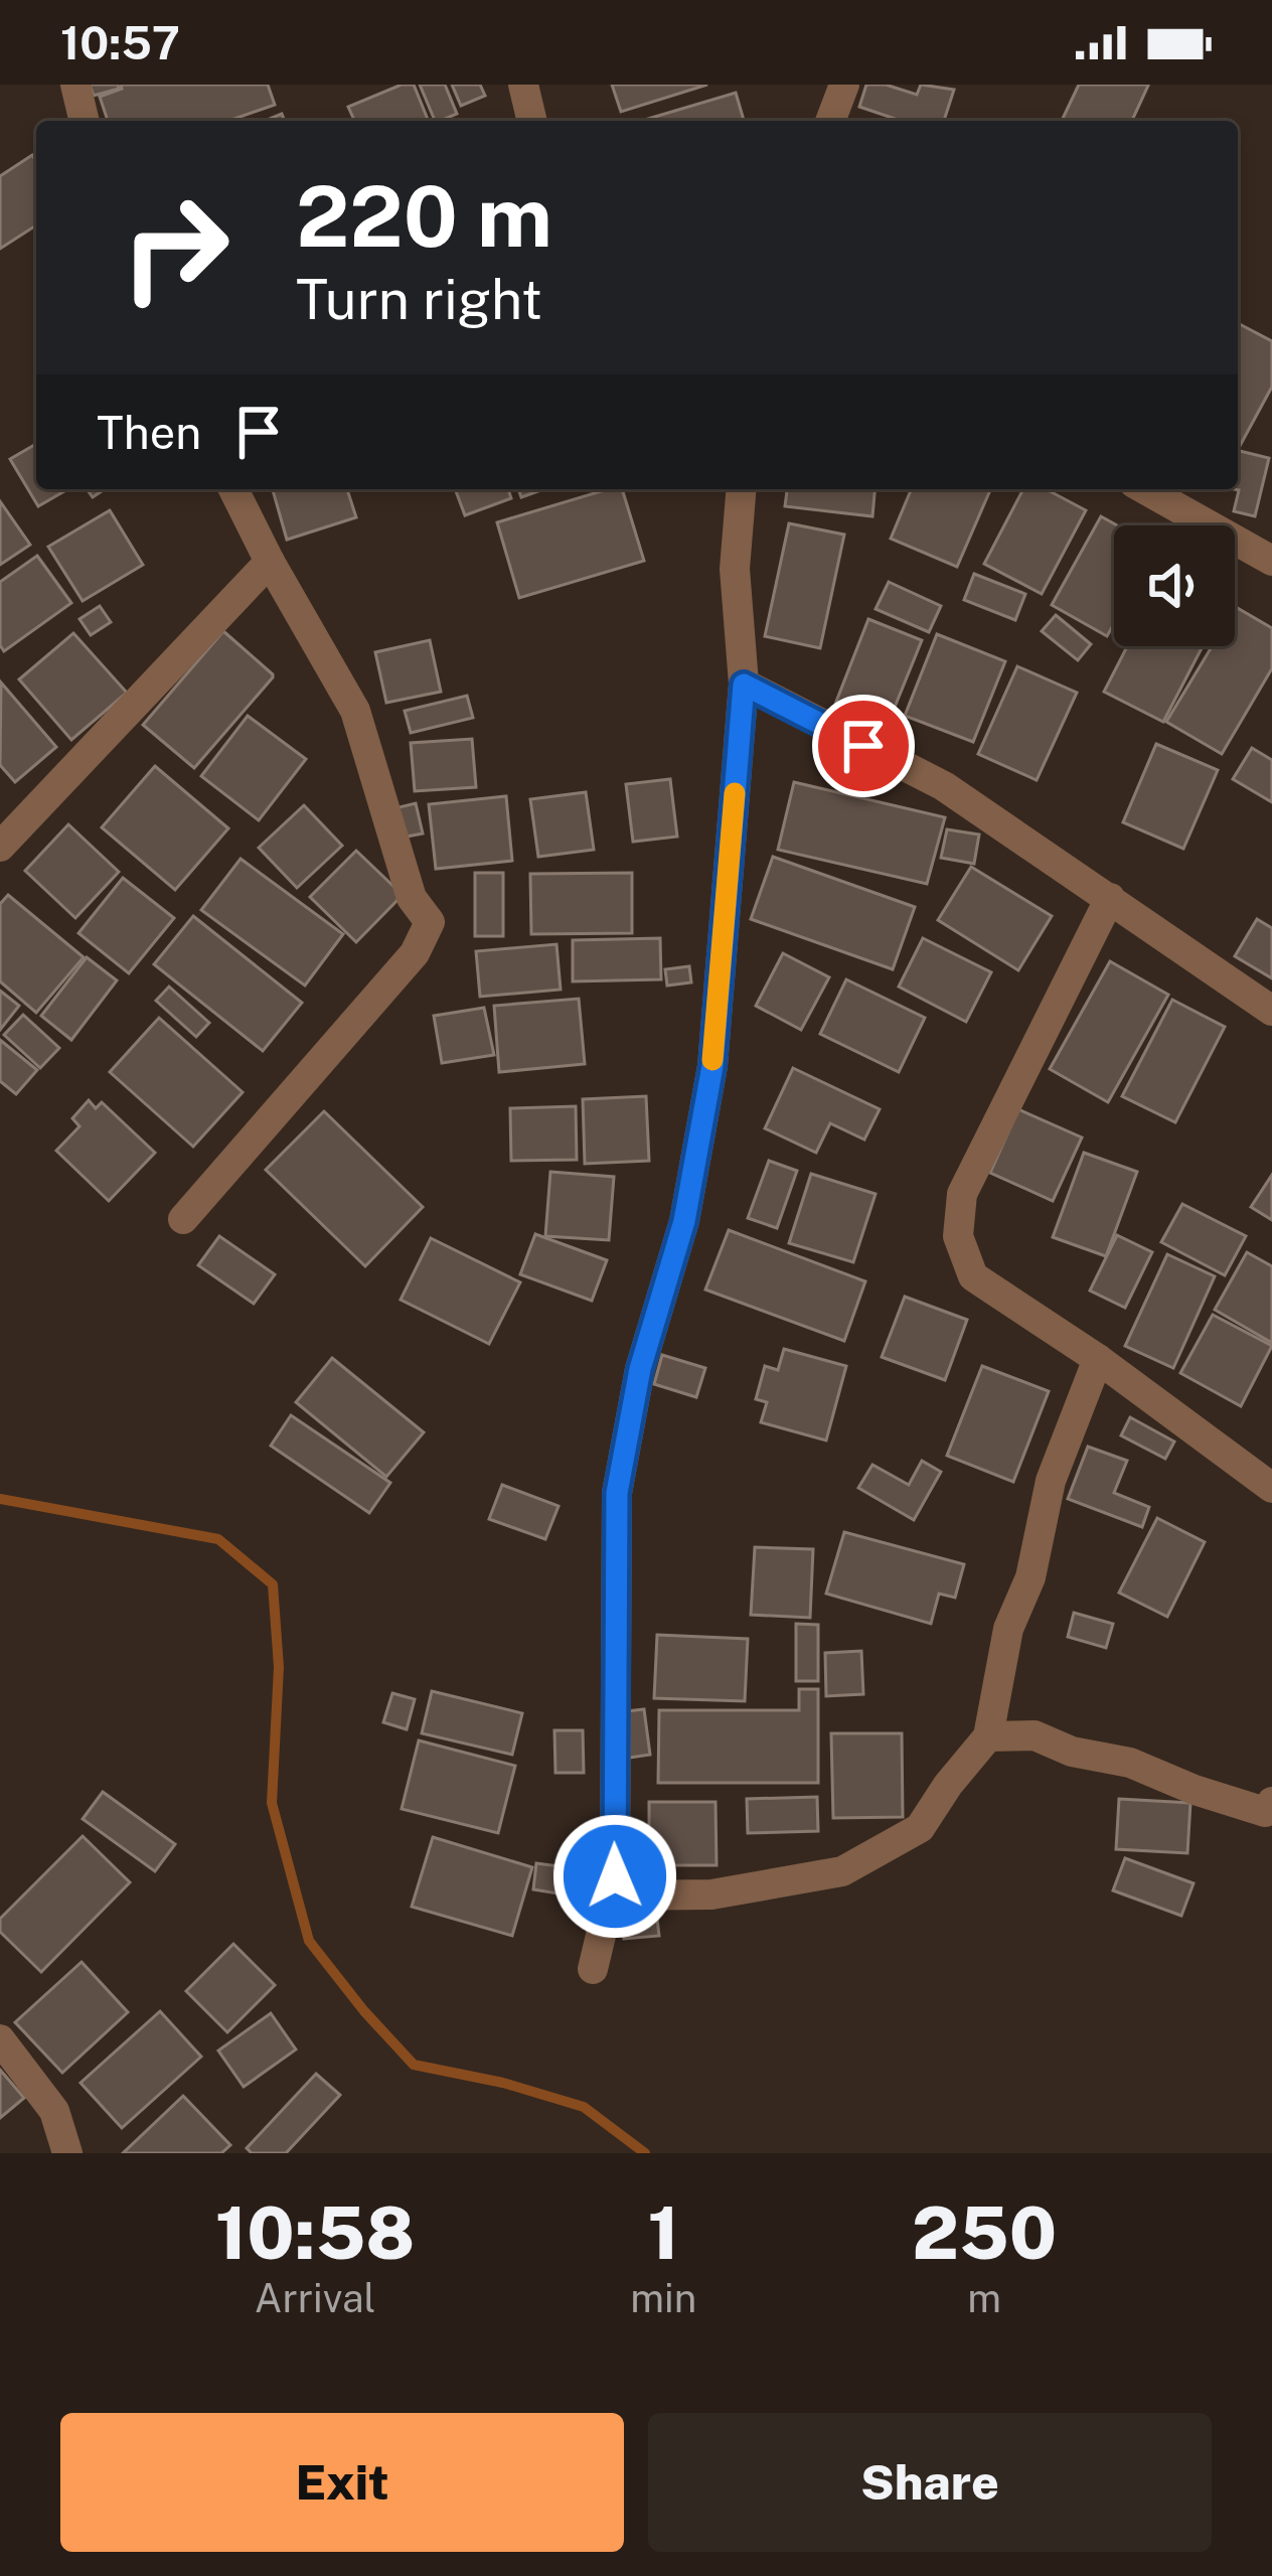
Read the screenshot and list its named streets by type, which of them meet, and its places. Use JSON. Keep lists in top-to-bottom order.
{
  "page": {
    "status": "10:57",
    "turn": ["220 m", "Turn right"],
    "then": "Then",
    "eta": [
      "10:58",
      "Arrival",
      "1",
      "min",
      "250",
      "m"
    ],
    "buttons": ["Exit", "Share"]
  }
}
